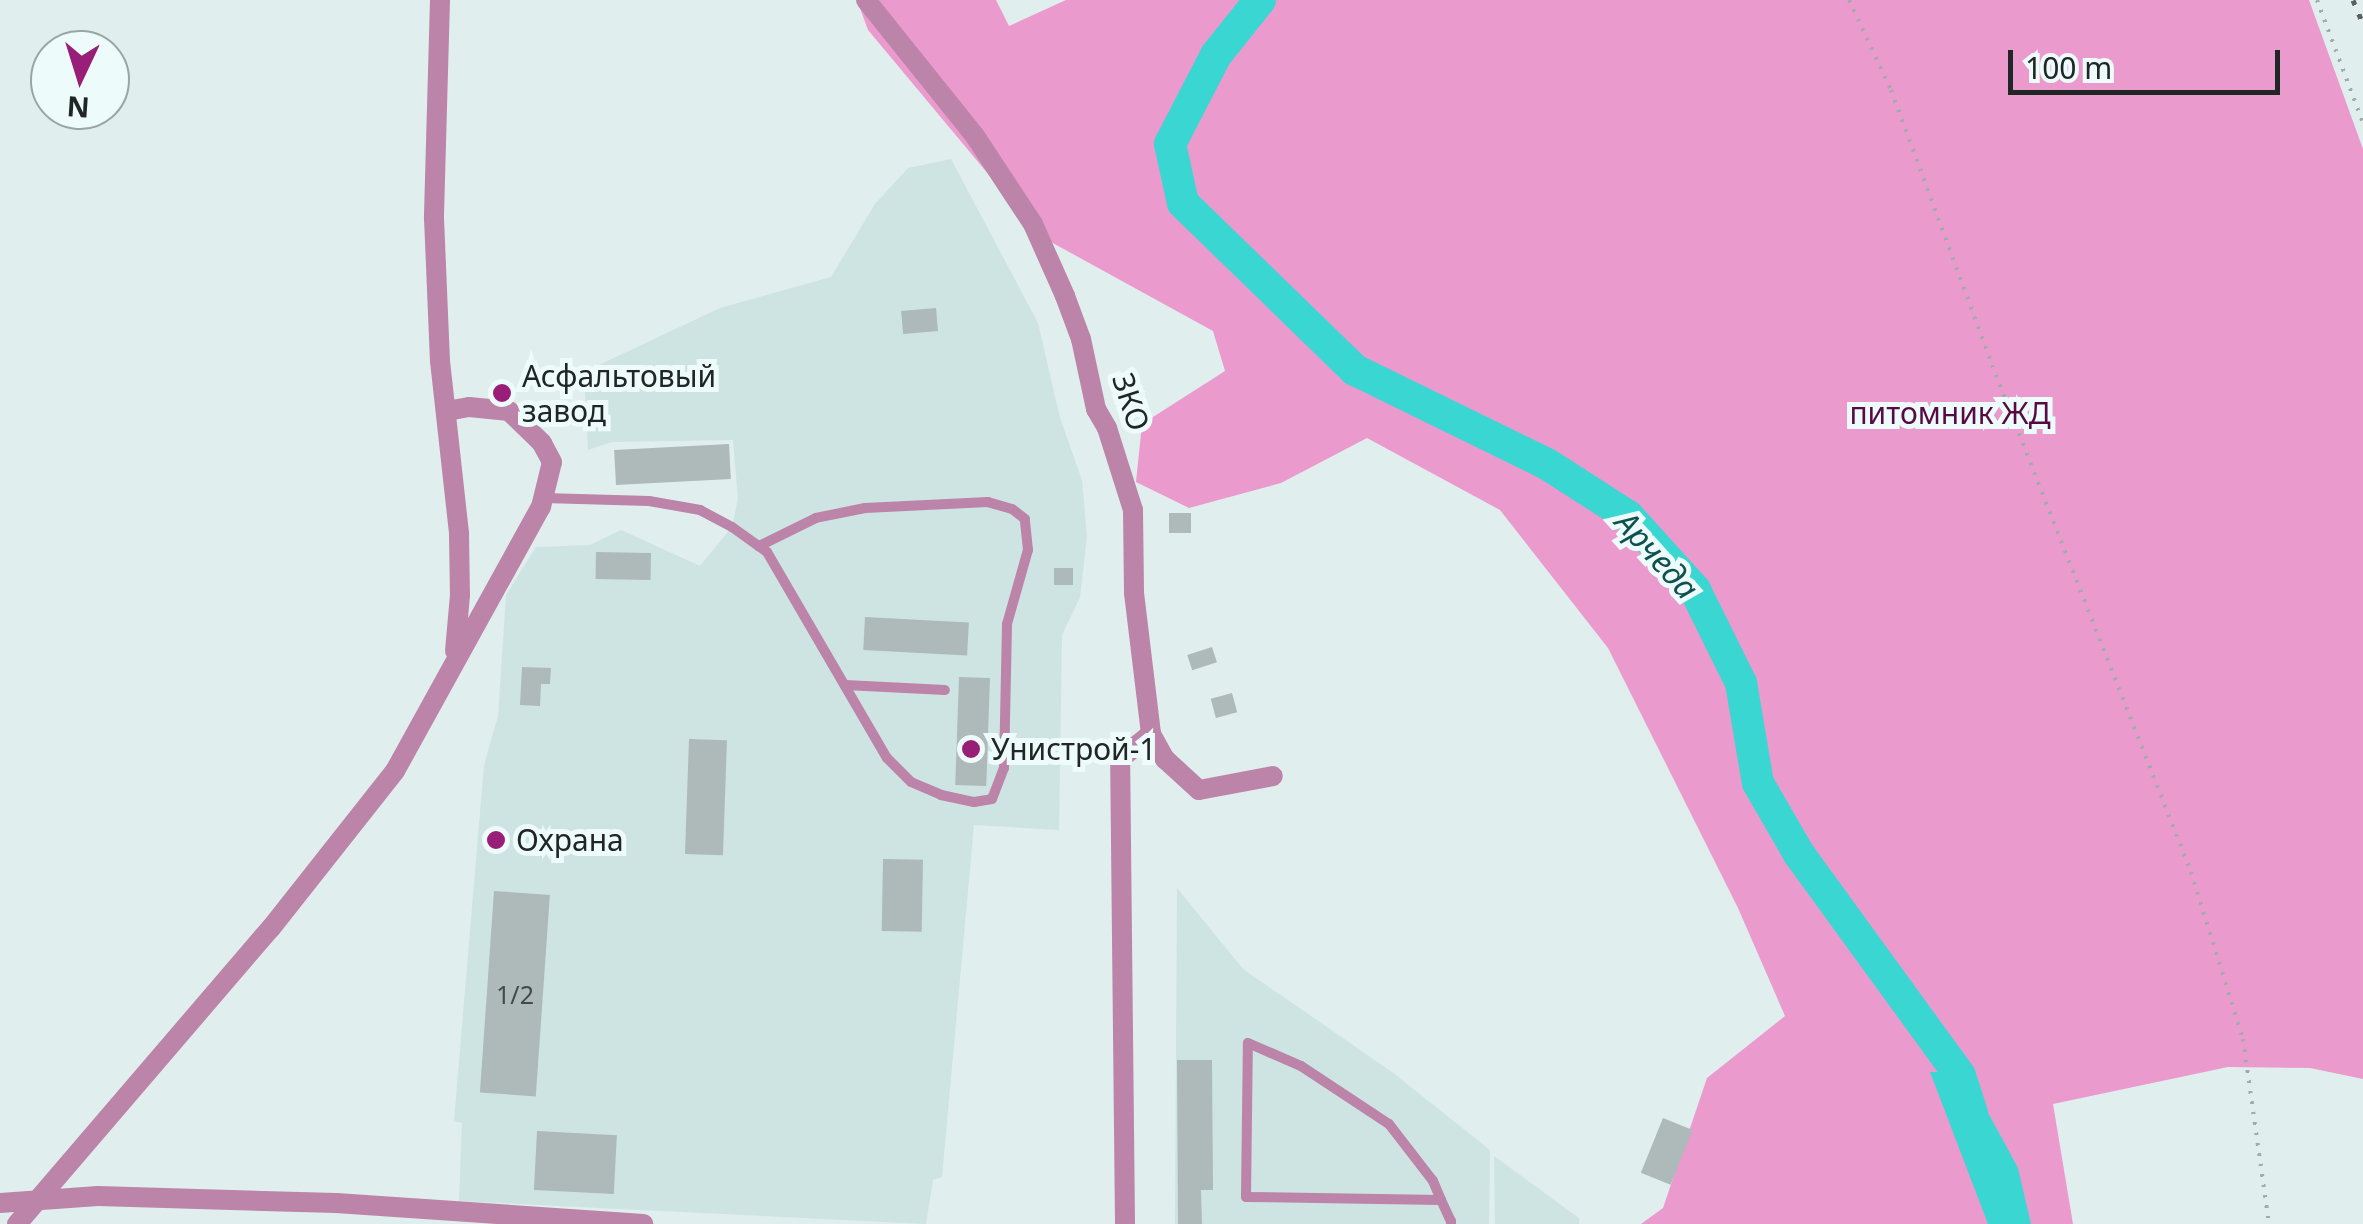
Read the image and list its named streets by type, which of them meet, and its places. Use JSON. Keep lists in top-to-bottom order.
{
  "streets": {
    "street": ["ЗКО"]
  },
  "water": ["Арчеда"],
  "parks": ["питомник ЖД"],
  "places": ["Асфальтовый завод", "Унистрой-1", "Охрана"],
  "house_numbers": ["1/2"],
  "scale_bar": "100 m",
  "north": "bottom"
}
